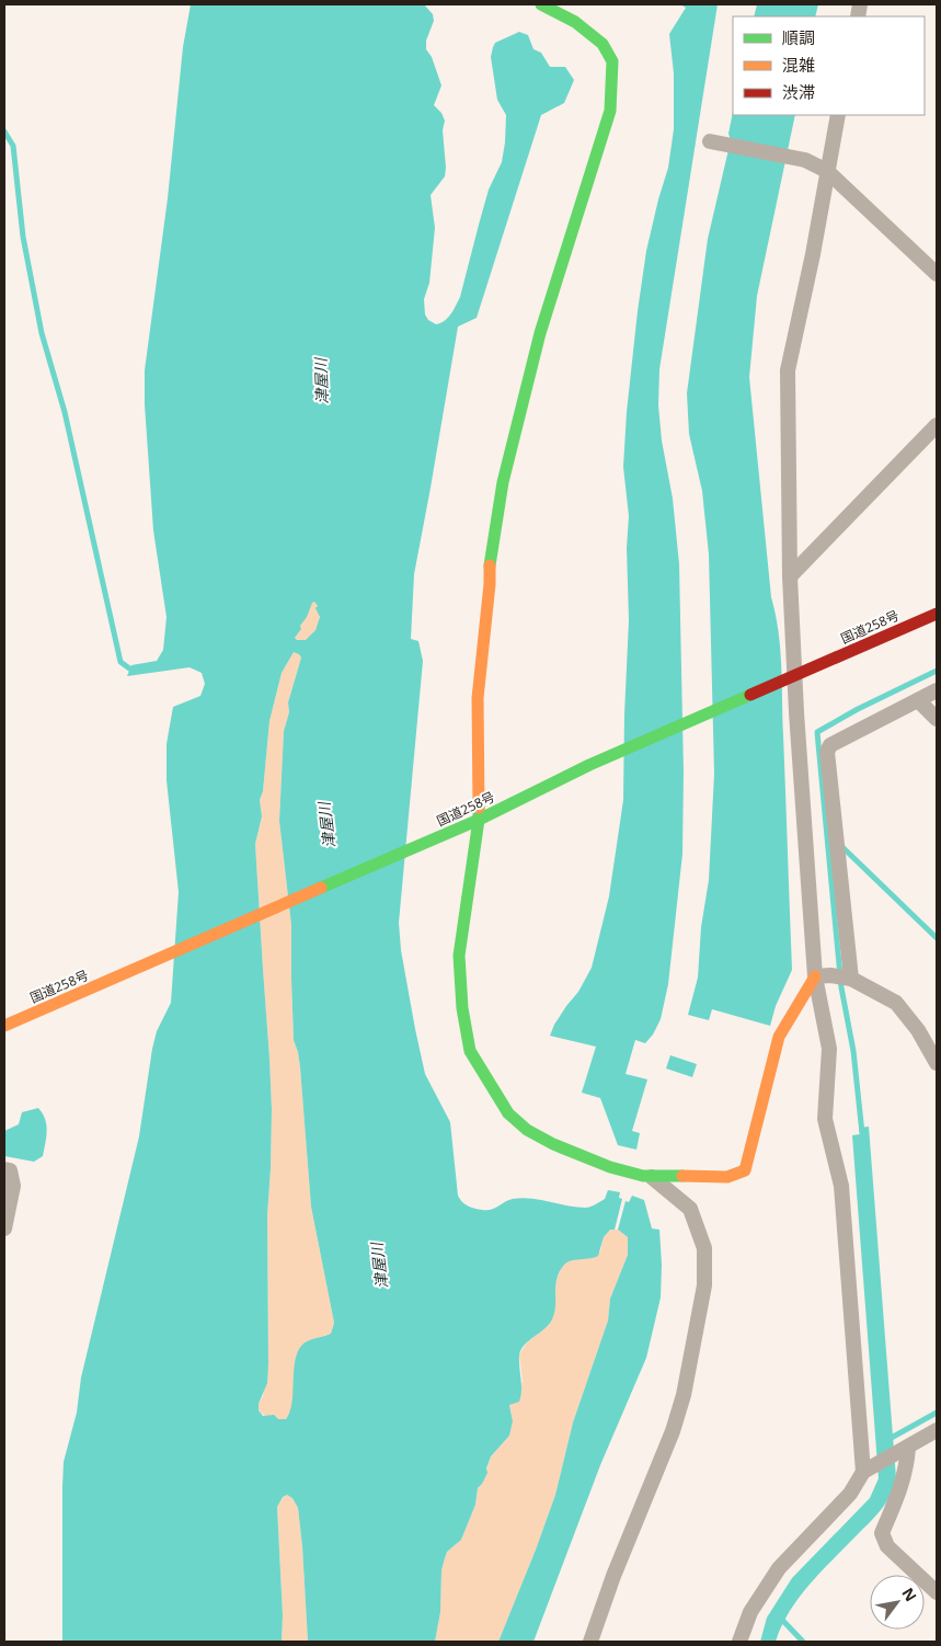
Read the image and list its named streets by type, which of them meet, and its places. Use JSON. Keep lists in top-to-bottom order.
{
  "streets": {
    "main road": ["国道258号"]
  },
  "water": ["津屋川"],
  "legend": ["順調", "混雑", "渋滞"],
  "north": "top right"
}
